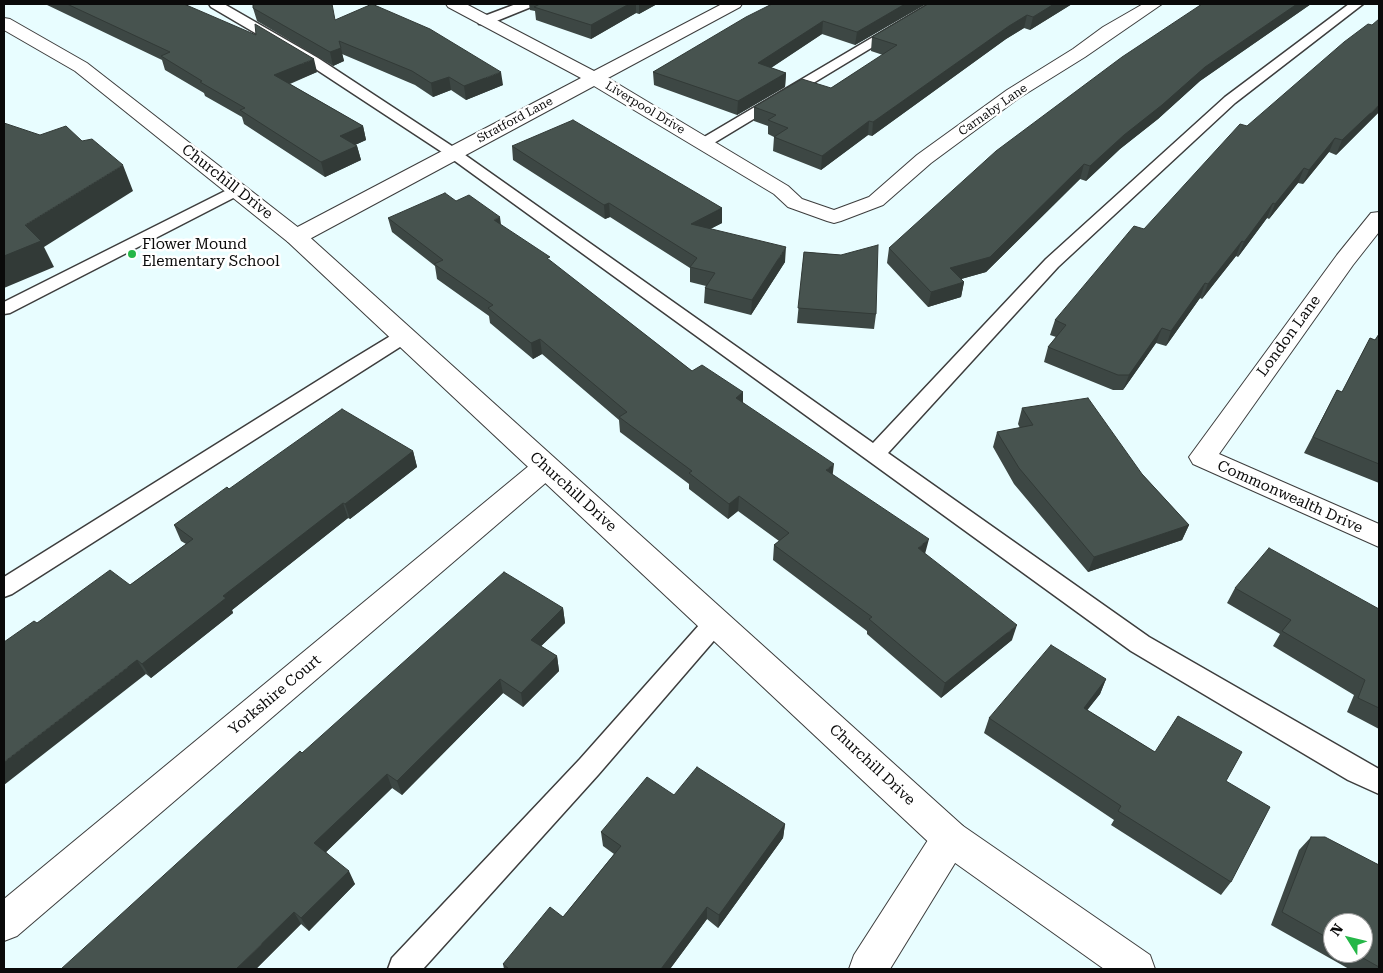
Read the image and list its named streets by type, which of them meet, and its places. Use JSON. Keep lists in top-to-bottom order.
{
  "streets": {
    "street": [
      "Liverpool Drive",
      "Carnaby Lane",
      "Stratford Lane",
      "Churchill Drive",
      "London Lane",
      "Commonwealth Drive",
      "Yorkshire Court"
    ]
  },
  "crossings": [
    ["Liverpool Drive", "Carnaby Lane"],
    ["Liverpool Drive", "Stratford Lane"],
    ["Stratford Lane", "Churchill Drive"],
    ["Churchill Drive", "Yorkshire Court"],
    ["London Lane", "Commonwealth Drive"]
  ],
  "places": ["Flower Mound Elementary School"],
  "north": "top left"
}
